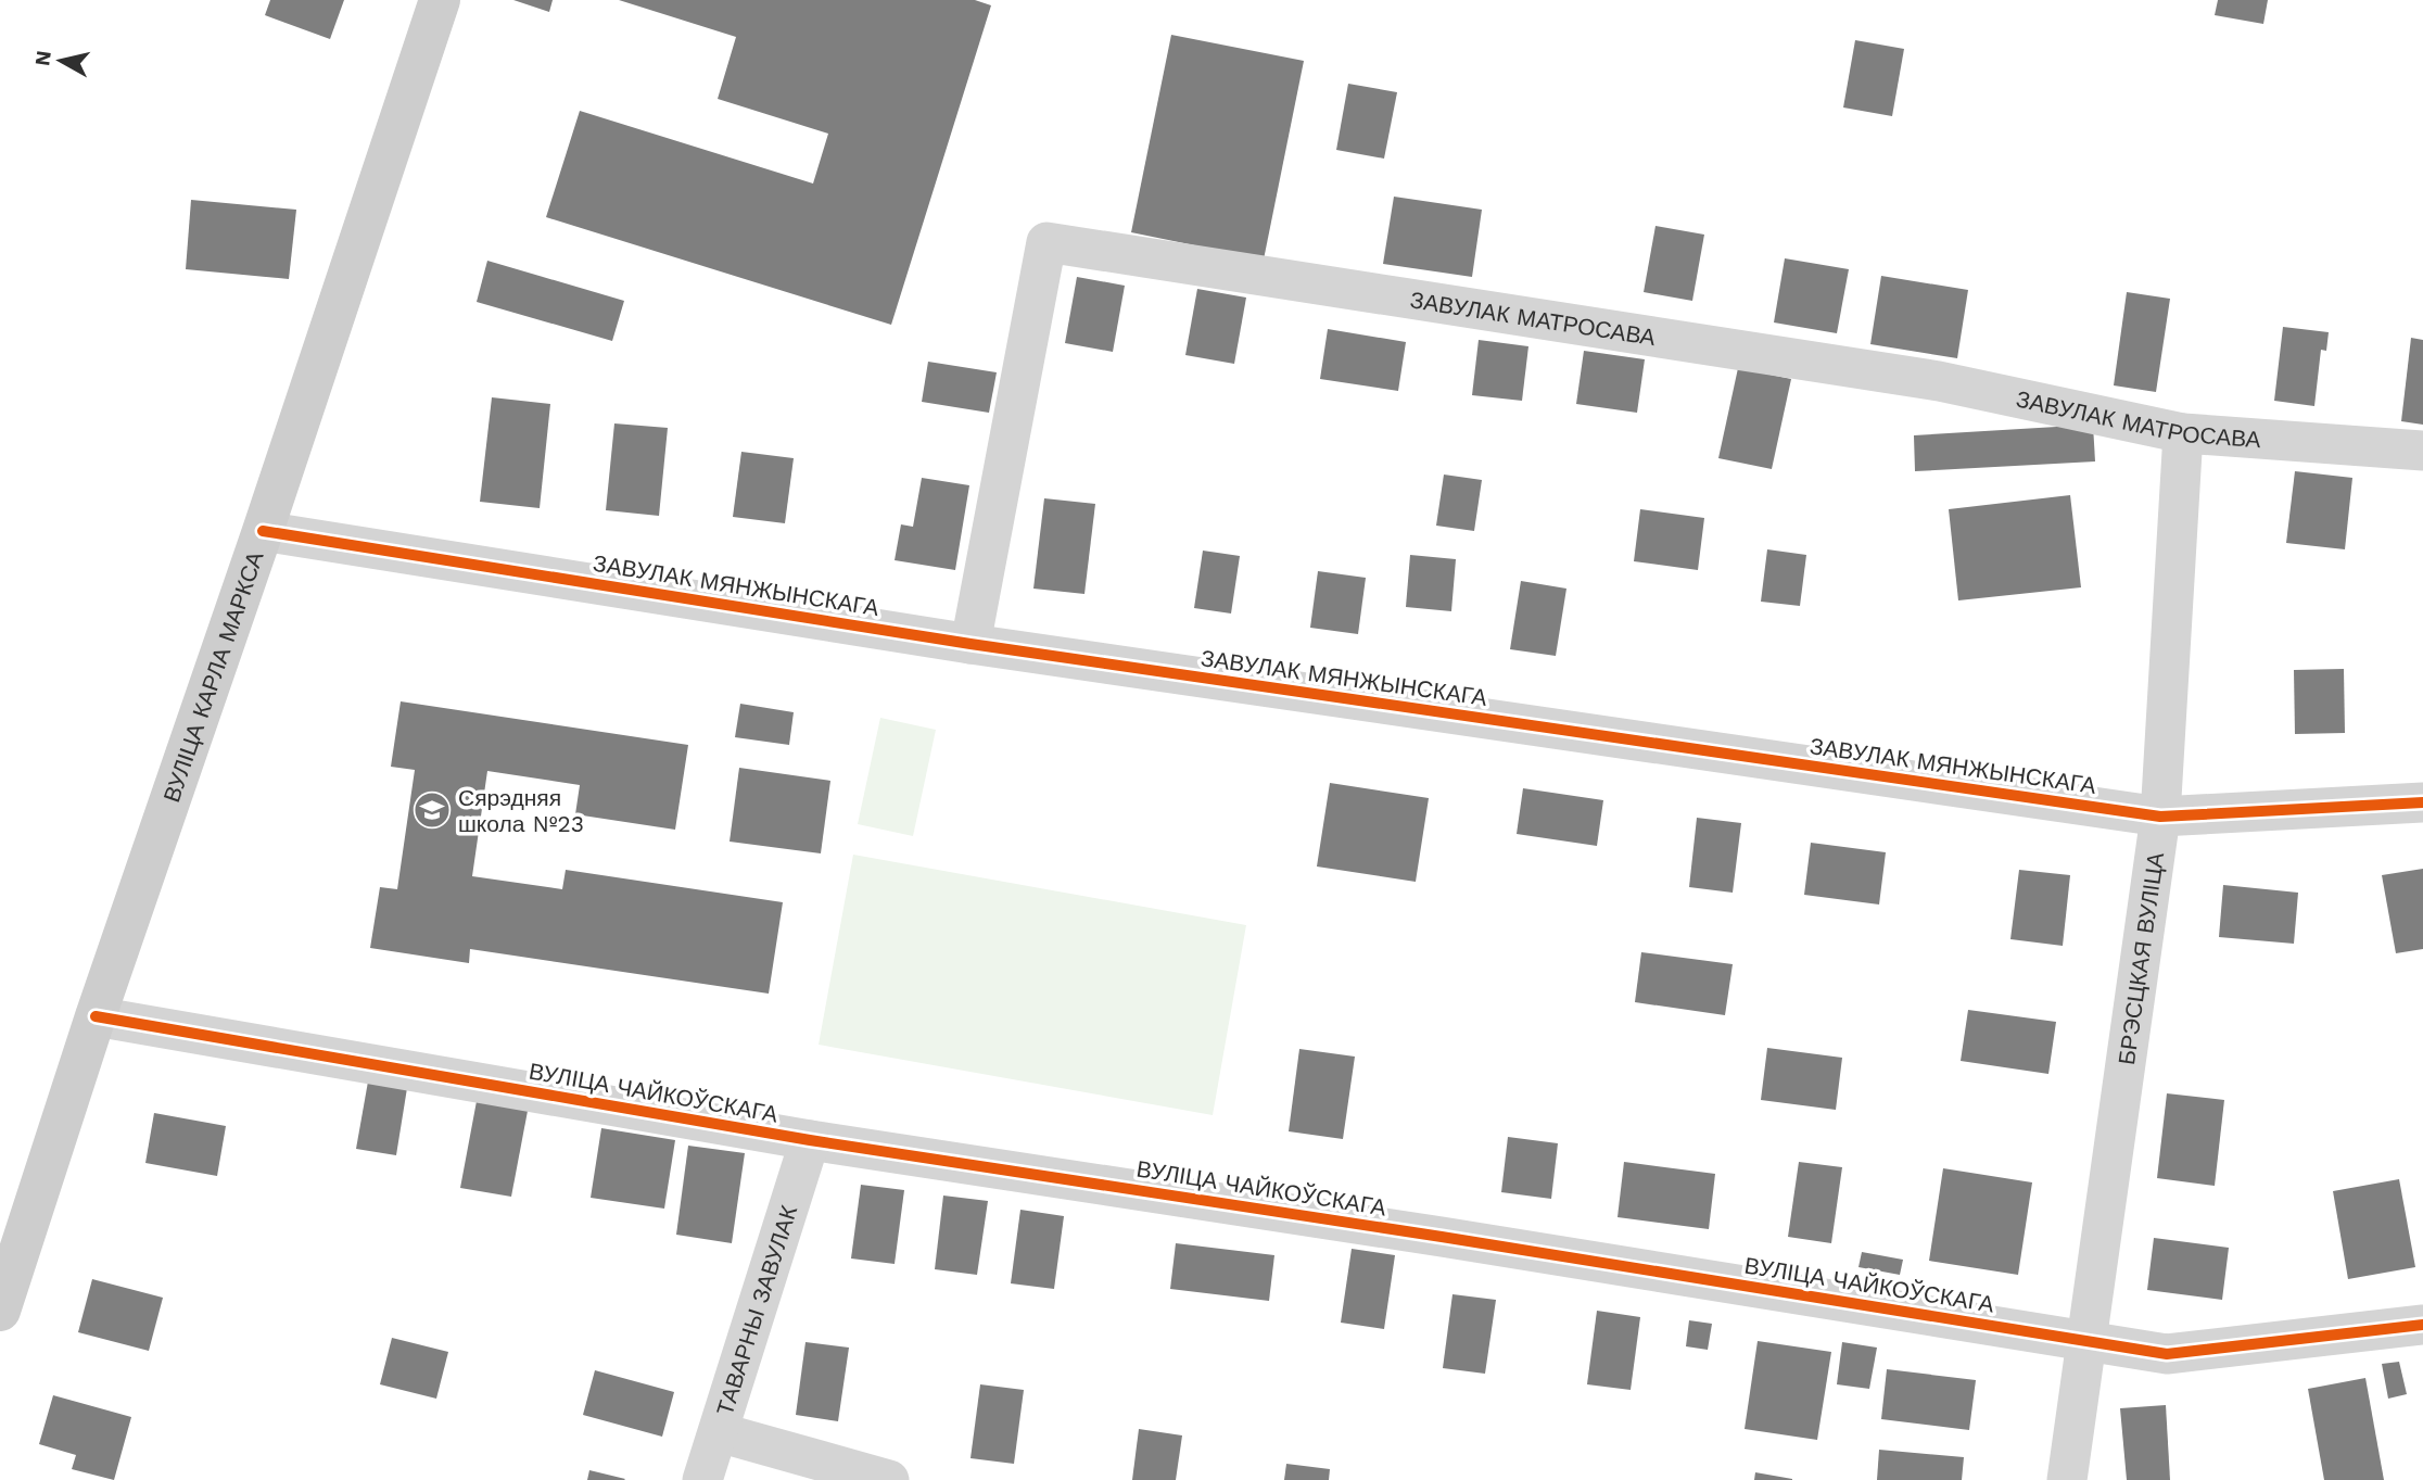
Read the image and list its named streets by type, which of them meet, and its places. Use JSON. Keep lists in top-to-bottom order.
{
  "streets": {
    "main road": ["ВУЛІЦА КАРЛА МАРКСА"],
    "street": [
      "ЗАВУЛАК МАТРОСАВА",
      "ЗАВУЛАК МЯНЖЫНСКАГА",
      "БРЭСЦКАЯ ВУЛІЦА",
      "ВУЛІЦА ЧАЙКОЎСКАГА",
      "ТАВАРНЫ ЗАВУЛАК"
    ]
  },
  "crossings": [
    ["ЗАВУЛАК МАТРОСАВА", "ЗАВУЛАК МЯНЖЫНСКАГА"],
    ["ЗАВУЛАК МАТРОСАВА", "БРЭСЦКАЯ ВУЛІЦА"],
    ["ЗАВУЛАК МЯНЖЫНСКАГА", "ВУЛІЦА КАРЛА МАРКСА"],
    ["ЗАВУЛАК МЯНЖЫНСКАГА", "БРЭСЦКАЯ ВУЛІЦА"],
    ["ВУЛІЦА КАРЛА МАРКСА", "ВУЛІЦА ЧАЙКОЎСКАГА"],
    ["БРЭСЦКАЯ ВУЛІЦА", "ВУЛІЦА ЧАЙКОЎСКАГА"],
    ["ВУЛІЦА ЧАЙКОЎСКАГА", "ТАВАРНЫ ЗАВУЛАК"]
  ],
  "places": {
    "school or university": ["Сярэдняя школа №23"]
  },
  "north": "left"
}
